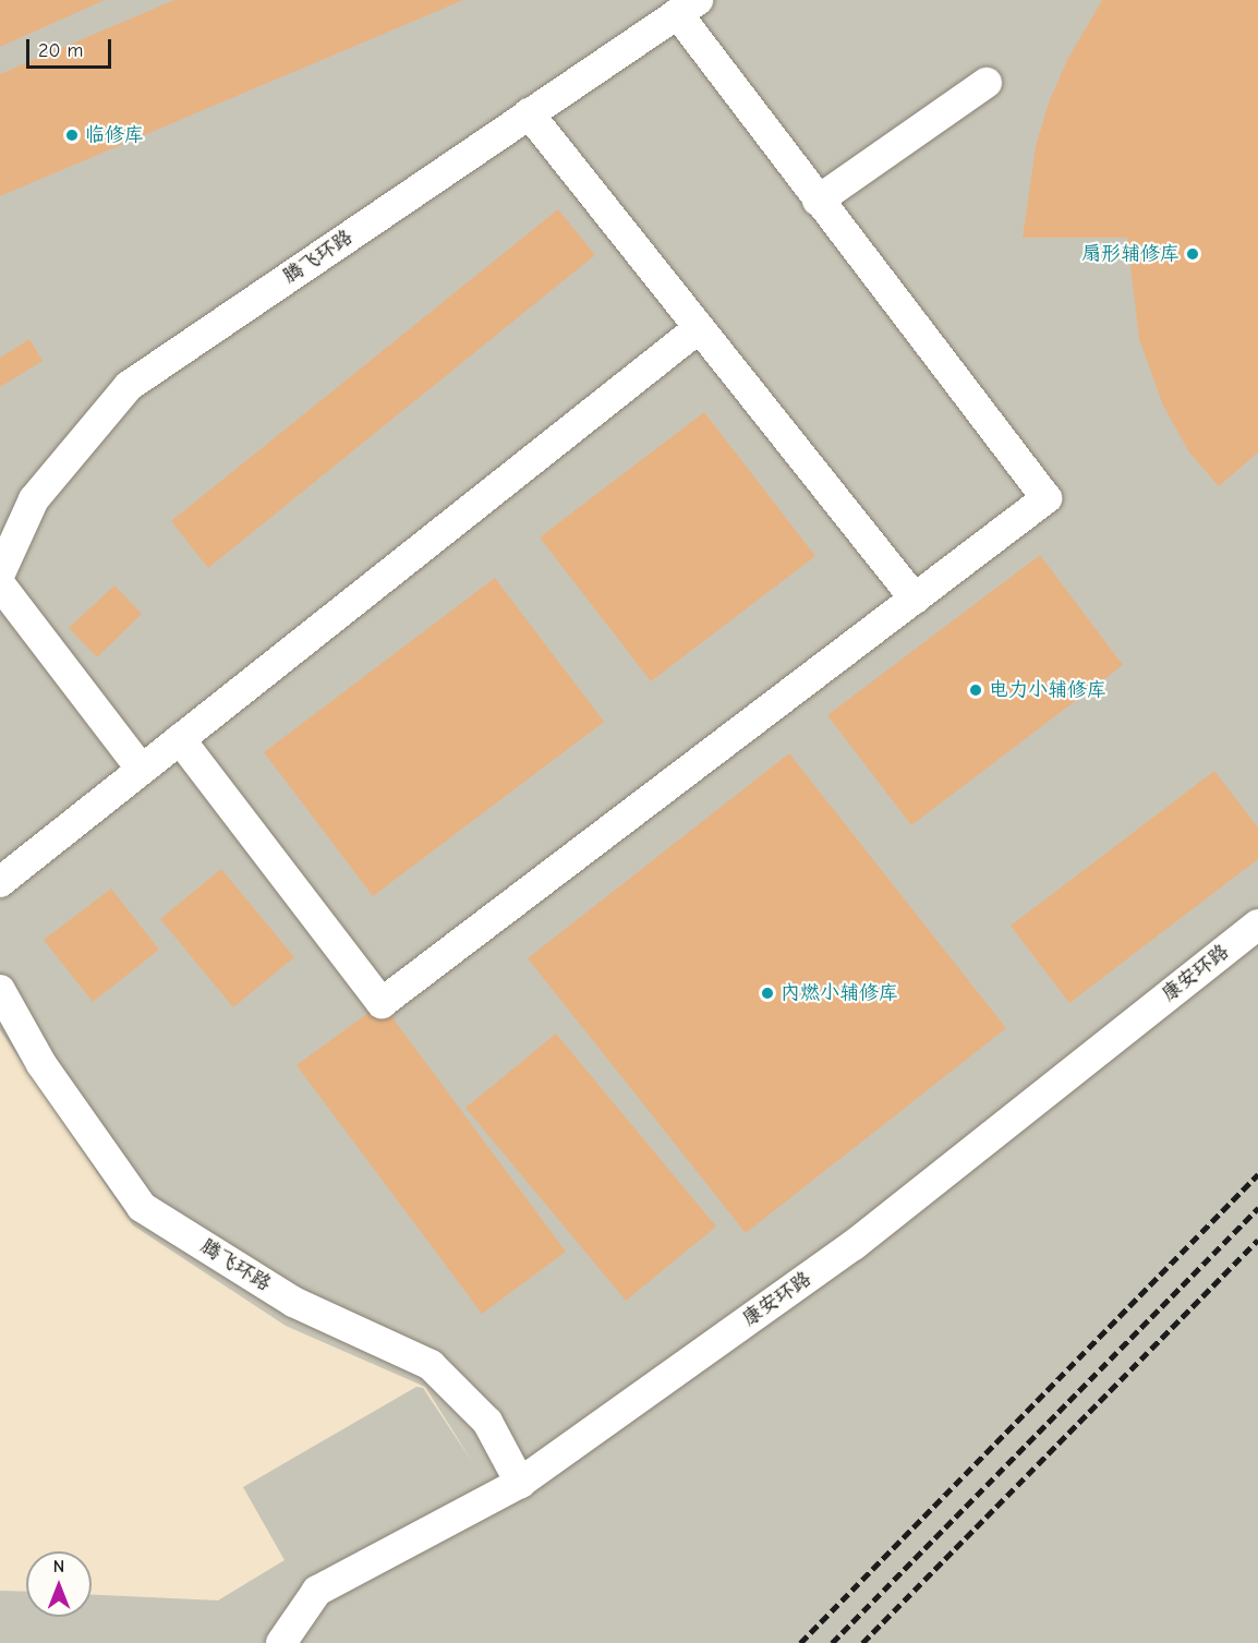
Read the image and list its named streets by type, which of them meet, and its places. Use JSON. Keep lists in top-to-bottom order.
{
  "streets": {
    "lane": ["腾飞环路", "康安环路"]
  },
  "crossings": [
    ["腾飞环路", "康安环路"]
  ],
  "places": [
    "临修库",
    "扇形辅修库",
    "电力小辅修库",
    "内燃小辅修库"
  ],
  "scale_bar": "20 m",
  "north": "top"
}
